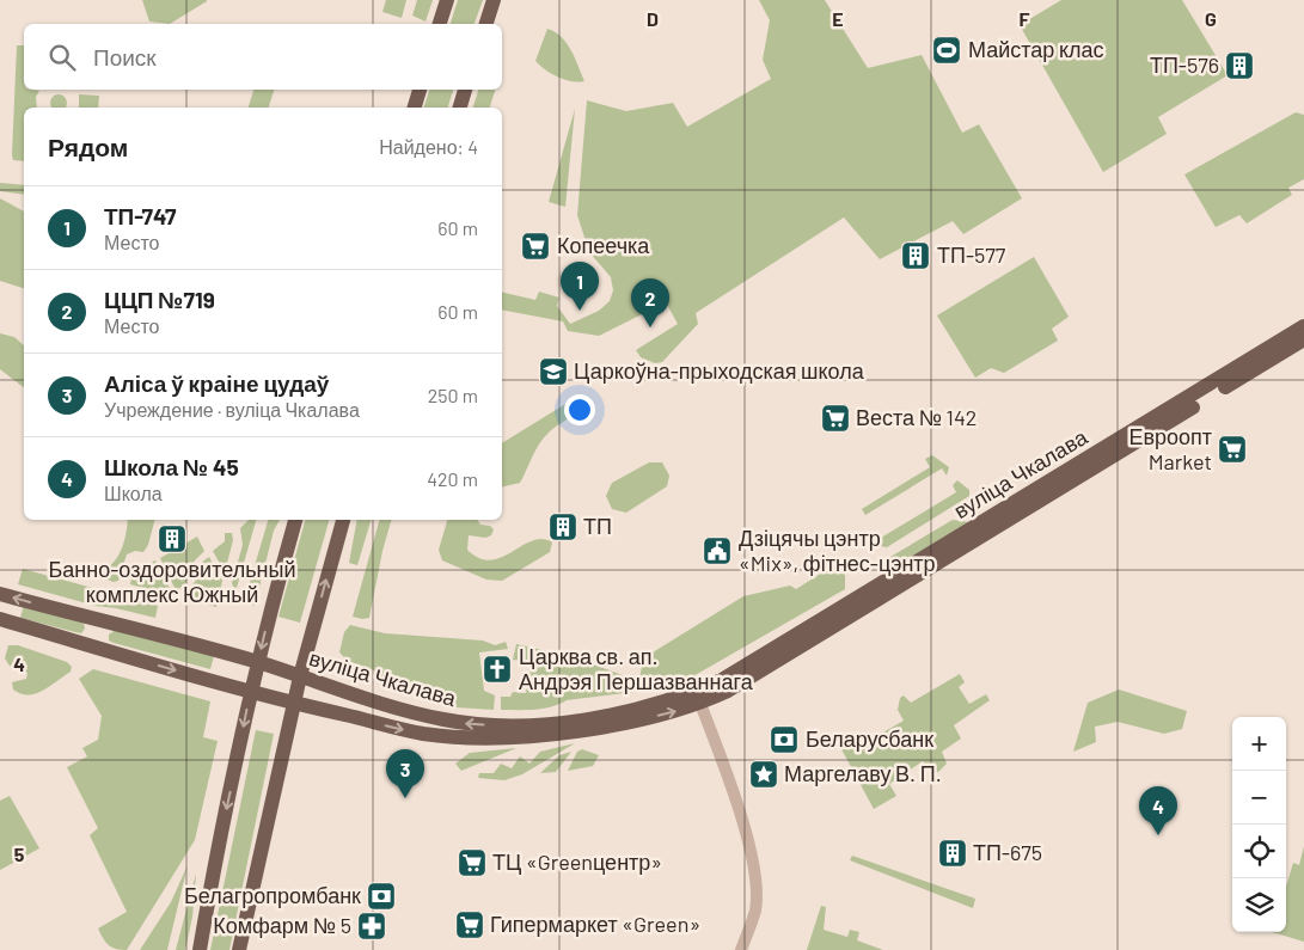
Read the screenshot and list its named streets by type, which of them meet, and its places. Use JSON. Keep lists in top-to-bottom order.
{
  "streets": {
    "main road": ["вуліца Чкалава"]
  },
  "places": {
    "sports": ["Майстар клас"],
    "building": [
      "ТП-576",
      "ТП-577",
      "ТП",
      "Банно-оздоровительный комплекс Южный",
      "ТП-675"
    ],
    "supermarket": [
      "Копеечка",
      "Веста № 142",
      "Евроопт Market",
      "ТЦ «Greenцентр»",
      "Гипермаркет «Green»"
    ],
    "school or university": ["Царкоўна-прыходская школа"],
    "public building": ["Дзіцячы цэнтр «Mix», фітнес-цэнтр"],
    "church": ["Царква св. ап. Андрэя Першазваннага"],
    "bank": ["Беларусбанк", "Белагропромбанк"],
    "place": ["Маргелаву В. П."],
    "pharmacy": ["Комфарм № 5"]
  },
  "page": {
    "search": "Поиск",
    "heading": ["Рядом", "Найдено: 4"],
    "list": [
      {
        "mark": "1",
        "name": "ТП-747",
        "note": "Место",
        "value": "60 m"
      },
      {
        "mark": "2",
        "name": "ЦЦП №719",
        "note": "Место",
        "value": "60 m"
      },
      {
        "mark": "3",
        "name": "Аліса ў краіне цудаў",
        "note": "Учреждение · вуліца Чкалава",
        "value": "250 m"
      },
      {
        "mark": "4",
        "name": "Школа № 45",
        "note": "Школа",
        "value": "420 m"
      }
    ],
    "pins": [
      "1",
      "2",
      "3",
      "4"
    ],
    "map_buttons": ["+", "−"]
  },
  "grid": {
    "columns": [
      "D",
      "E",
      "F",
      "G"
    ],
    "rows": ["4", "5"]
  }
}
